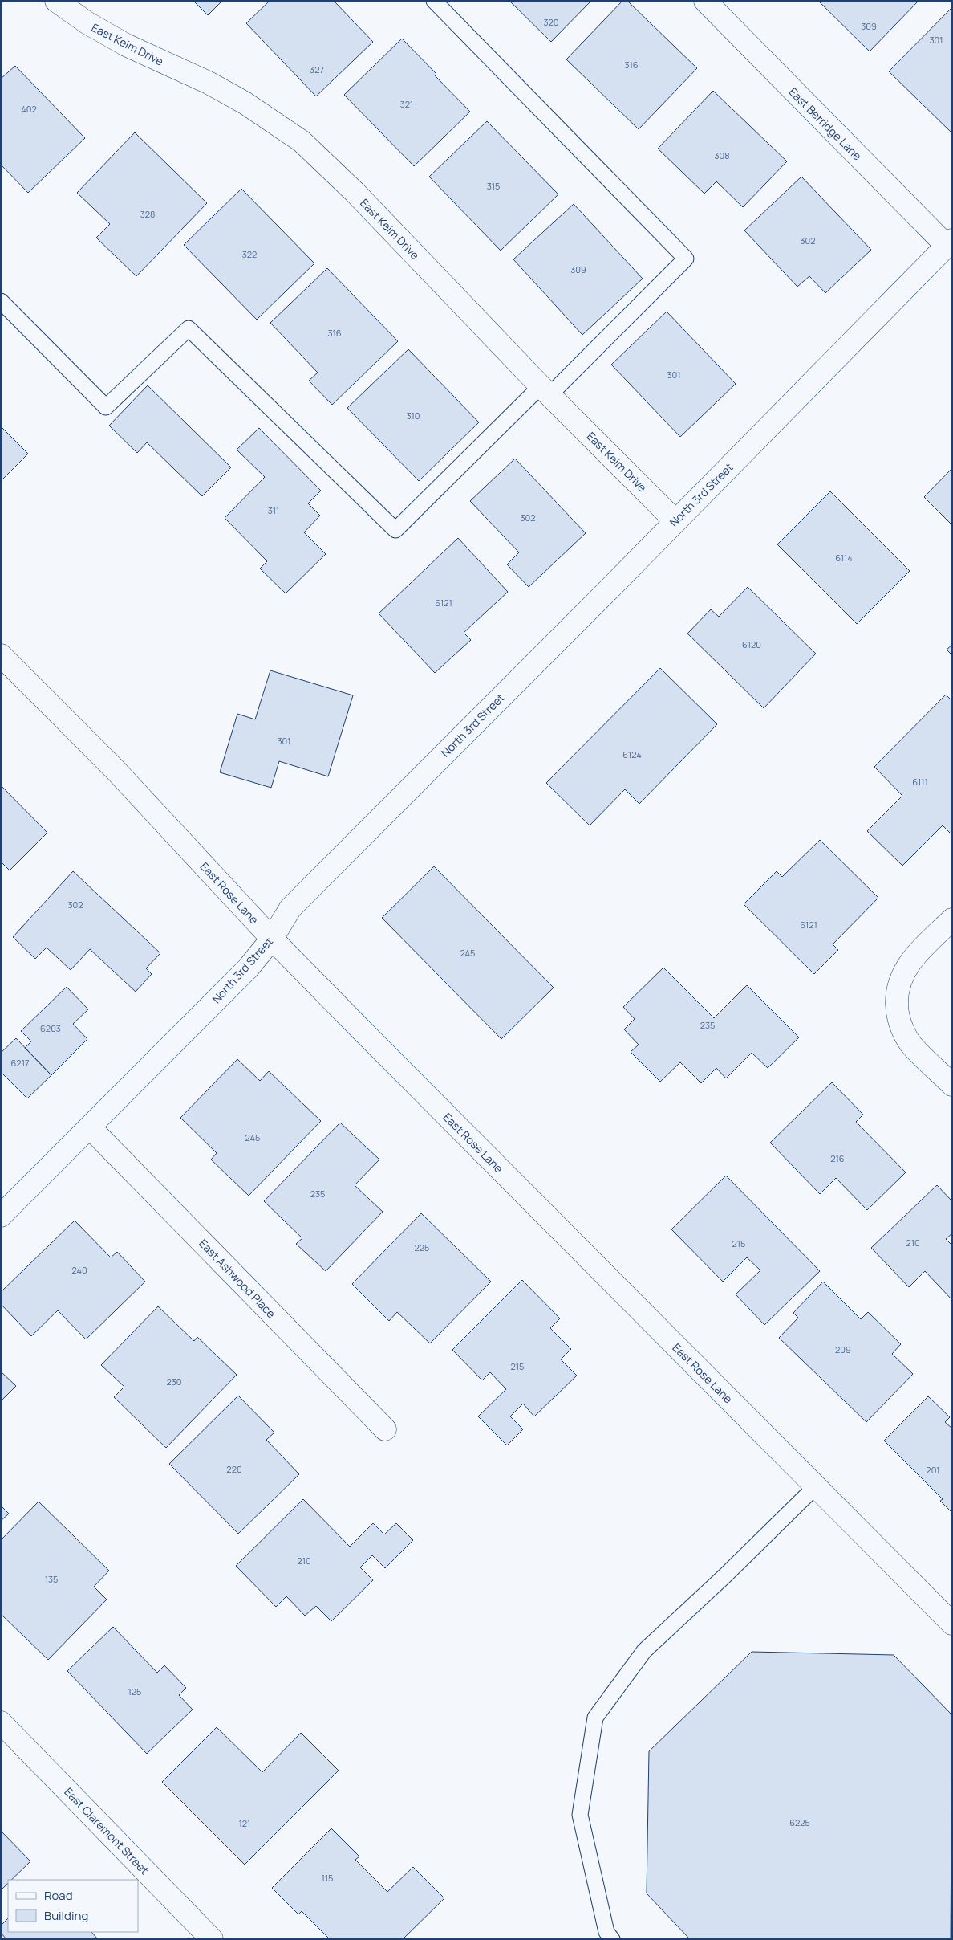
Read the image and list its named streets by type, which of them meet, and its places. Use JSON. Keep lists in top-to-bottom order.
{
  "streets": {
    "street": [
      "East Keim Drive",
      "East Berridge Lane",
      "North 3rd Street",
      "East Rose Lane",
      "East Ashwood Place",
      "East Claremont Street"
    ]
  },
  "crossings": [
    ["East Keim Drive", "North 3rd Street"],
    ["East Berridge Lane", "North 3rd Street"],
    ["North 3rd Street", "East Rose Lane"],
    ["North 3rd Street", "East Ashwood Place"]
  ],
  "house_numbers": [
    "320",
    "309",
    "301",
    "316",
    "327",
    "321",
    "402",
    "308",
    "315",
    "328",
    "302",
    "322",
    "309",
    "316",
    "301",
    "310",
    "311",
    "302",
    "6114",
    "6121",
    "6120",
    "301",
    "6124",
    "6111",
    "302",
    "6121",
    "245",
    "235",
    "6203",
    "6217",
    "245",
    "216",
    "235",
    "210",
    "215",
    "225",
    "240",
    "209",
    "215",
    "230",
    "220",
    "201",
    "210",
    "135",
    "125",
    "6225",
    "121",
    "115"
  ],
  "legend": ["Road", "Building"]
}
